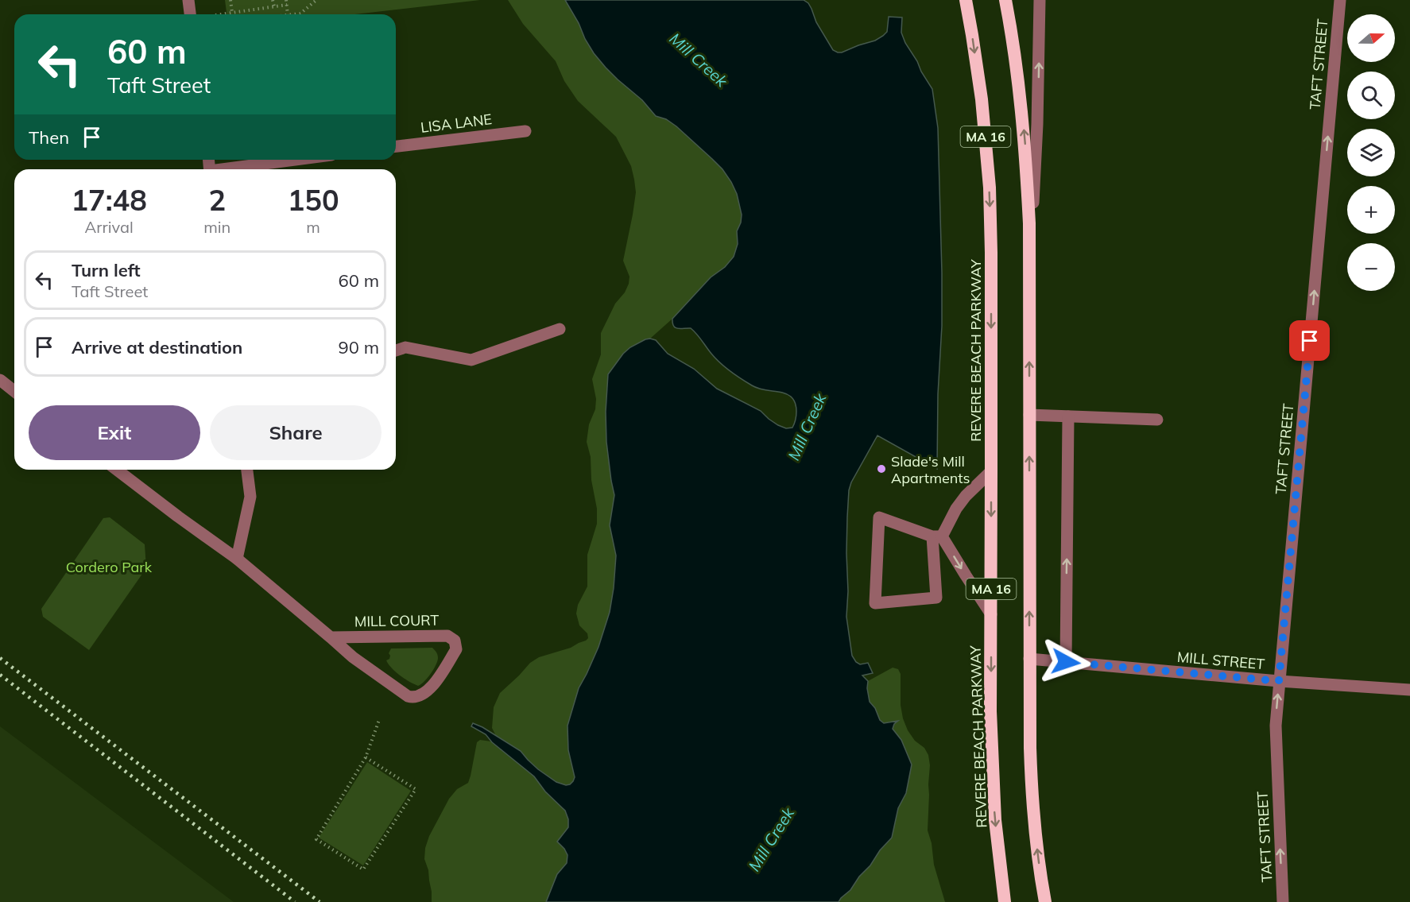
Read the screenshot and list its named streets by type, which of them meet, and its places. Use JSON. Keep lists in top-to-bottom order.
{
  "streets": {
    "highway": ["MA 16", "REVERE BEACH PARKWAY"],
    "street": [
      "TAFT STREET",
      "LISA LANE",
      "MILL COURT",
      "MILL STREET"
    ]
  },
  "crossings": [
    ["TAFT STREET", "MILL STREET"],
    ["MA 16", "MILL STREET"]
  ],
  "one_way": ["TAFT STREET"],
  "water": ["Mill Creek"],
  "parks": ["Cordero Park"],
  "places": ["Slade's Mill Apartments"],
  "north": "right",
  "page": {
    "map_buttons": ["+", "−"],
    "turn": ["60 m", "Taft Street"],
    "then": "Then",
    "eta": [
      "17:48",
      "Arrival",
      "2",
      "min",
      "150",
      "m"
    ],
    "list": [
      {
        "name": "Turn left",
        "note": "Taft Street",
        "value": "60 m"
      },
      {
        "name": "Arrive at destination",
        "value": "90 m"
      }
    ],
    "buttons": ["Exit", "Share"]
  }
}
